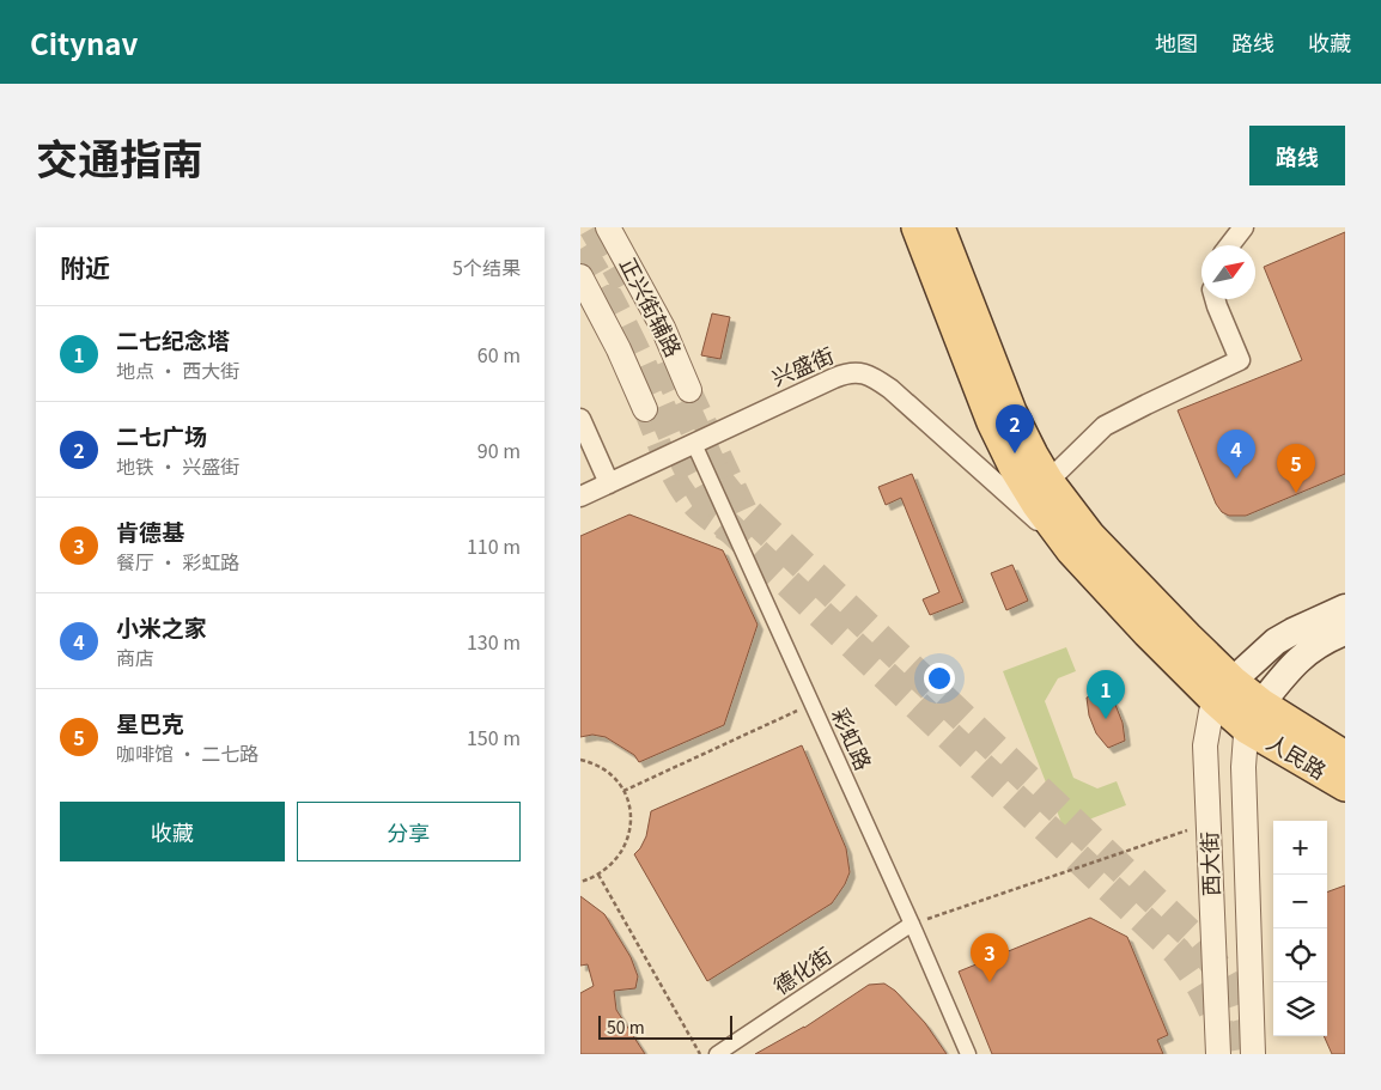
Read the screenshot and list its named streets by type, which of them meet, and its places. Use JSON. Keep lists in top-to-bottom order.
{
  "streets": {
    "main road": ["人民路"],
    "street": [
      "正兴街辅路",
      "兴盛街",
      "彩虹路",
      "西大街",
      "德化街"
    ]
  },
  "crossings": [
    ["兴盛街", "彩虹路"],
    ["彩虹路", "德化街"],
    ["人民路", "西大街"]
  ],
  "scale_bar": "50 m",
  "north": "top right",
  "page": {
    "header": "Citynav",
    "nav": ["地图", "路线", "收藏"],
    "title": "交通指南",
    "buttons": [
      "路线",
      ["收藏", "分享"]
    ],
    "heading": ["附近", "5个结果"],
    "list": [
      {
        "mark": "1",
        "name": "二七纪念塔",
        "note": "地点 · 西大街",
        "value": "60 m"
      },
      {
        "mark": "2",
        "name": "二七广场",
        "note": "地铁 · 兴盛街",
        "value": "90 m"
      },
      {
        "mark": "3",
        "name": "肯德基",
        "note": "餐厅 · 彩虹路",
        "value": "110 m"
      },
      {
        "mark": "4",
        "name": "小米之家",
        "note": "商店",
        "value": "130 m"
      },
      {
        "mark": "5",
        "name": "星巴克",
        "note": "咖啡馆 · 二七路",
        "value": "150 m"
      }
    ],
    "pins": [
      "2",
      "4",
      "5",
      "1",
      "3"
    ],
    "map_buttons": ["+", "−"],
    "scale": "50 m"
  }
}
